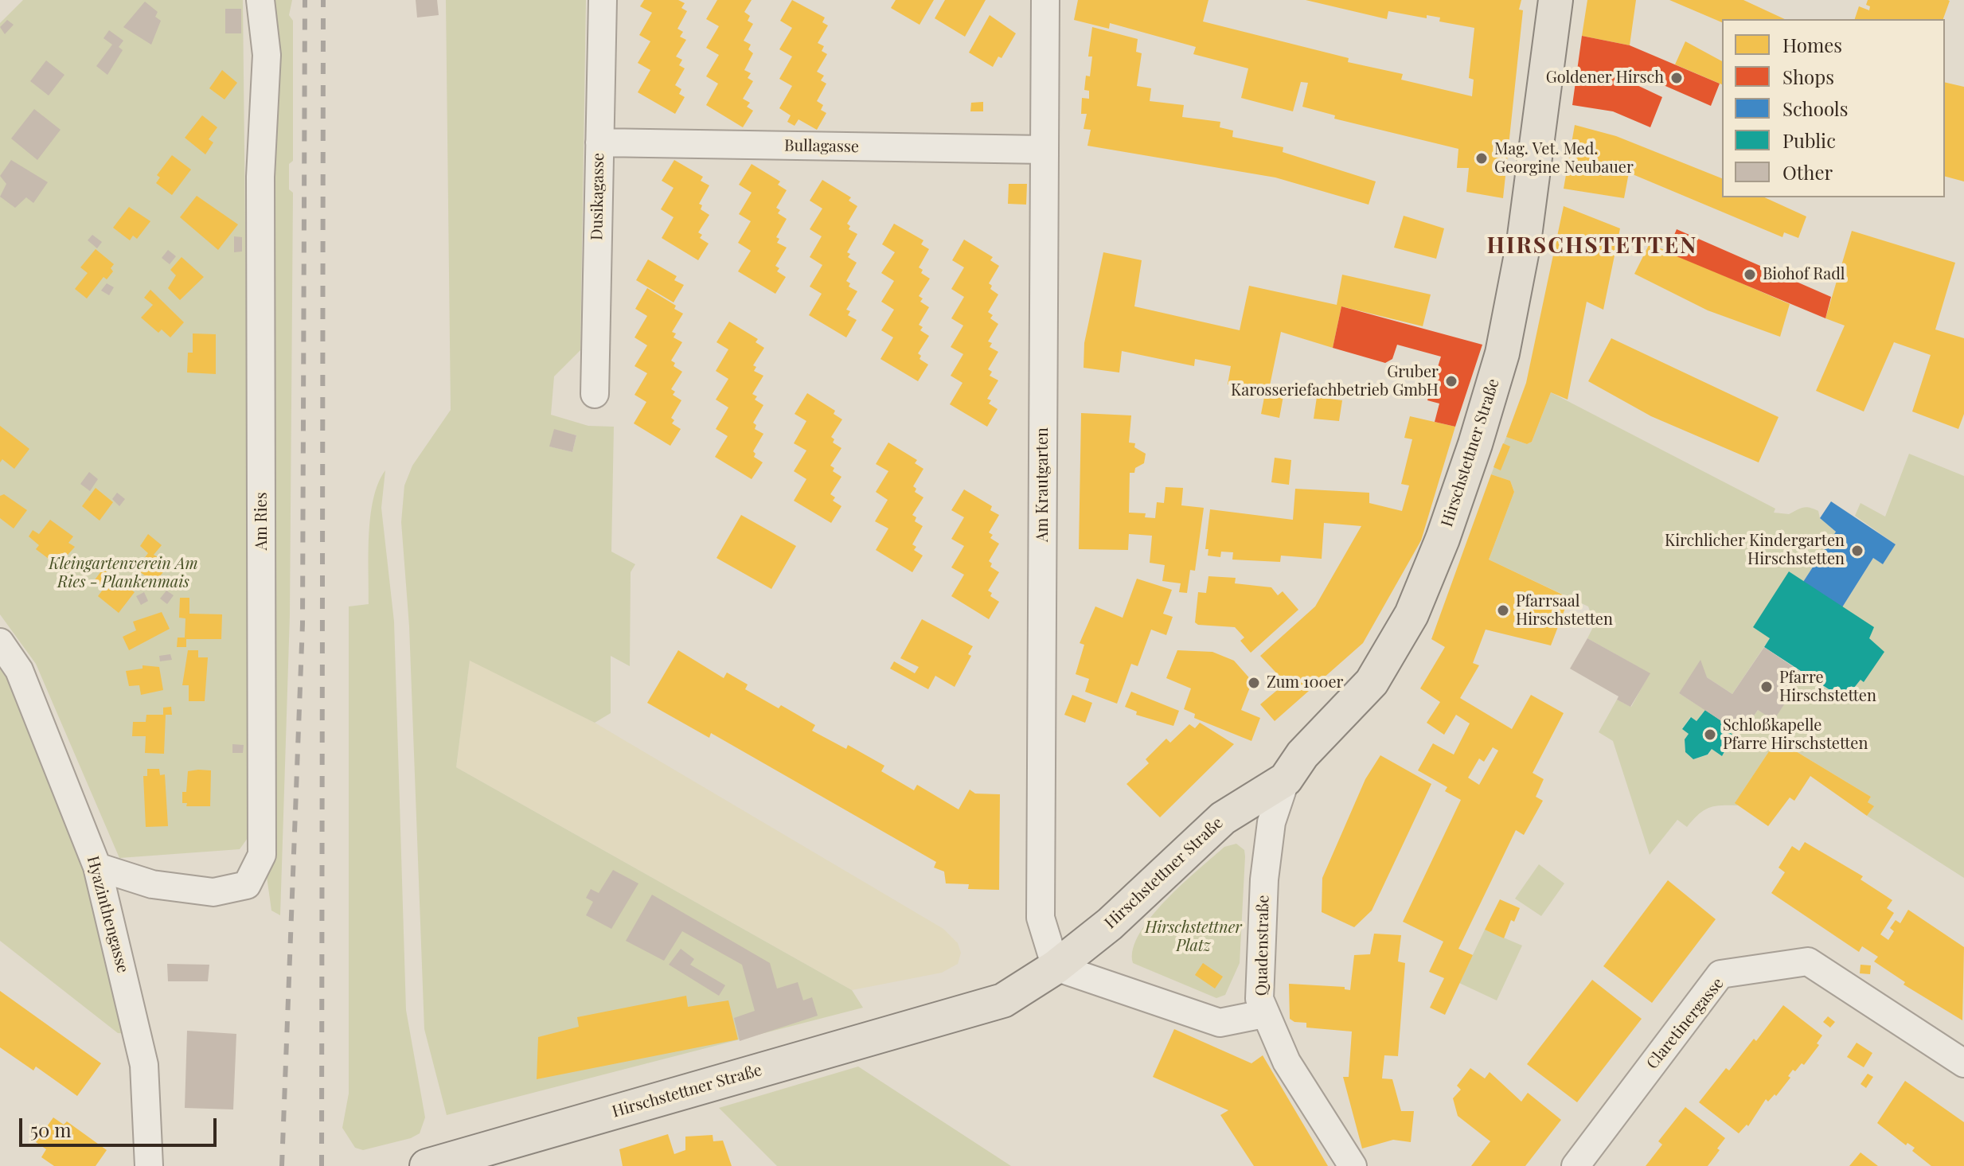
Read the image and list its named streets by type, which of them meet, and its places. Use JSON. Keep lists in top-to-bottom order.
{
  "streets": {
    "main road": ["Hirschstettner Straße"],
    "street": [
      "Bullagasse",
      "Dusikagasse",
      "Am Krautgarten",
      "Am Ries",
      "Hyazinthengasse",
      "Quadenstraße",
      "Claretinergasse"
    ]
  },
  "crossings": [
    ["Bullagasse", "Dusikagasse"],
    ["Bullagasse", "Am Krautgarten"],
    ["Hirschstettner Straße", "Am Krautgarten"],
    ["Hirschstettner Straße", "Quadenstraße"],
    ["Am Ries", "Hyazinthengasse"]
  ],
  "districts": ["HIRSCHSTETTEN"],
  "parks": ["Kleingartenverein Am Ries - Plankenmais", "Hirschstettner Platz"],
  "places": [
    "Goldener Hirsch",
    "Mag. Vet. Med. Georgine Neubauer",
    "Biohof Radl",
    "Gruber Karosseriefachbetrieb GmbH",
    "Kirchlicher Kindergarten Hirschstetten",
    "Pfarrsaal Hirschstetten",
    "Zum 100er",
    "Pfarre Hirschstetten",
    "Schloßkapelle Pfarre Hirschstetten"
  ],
  "legend": [
    "Homes",
    "Shops",
    "Schools",
    "Public",
    "Other"
  ],
  "scale_bar": "50 m"
}
